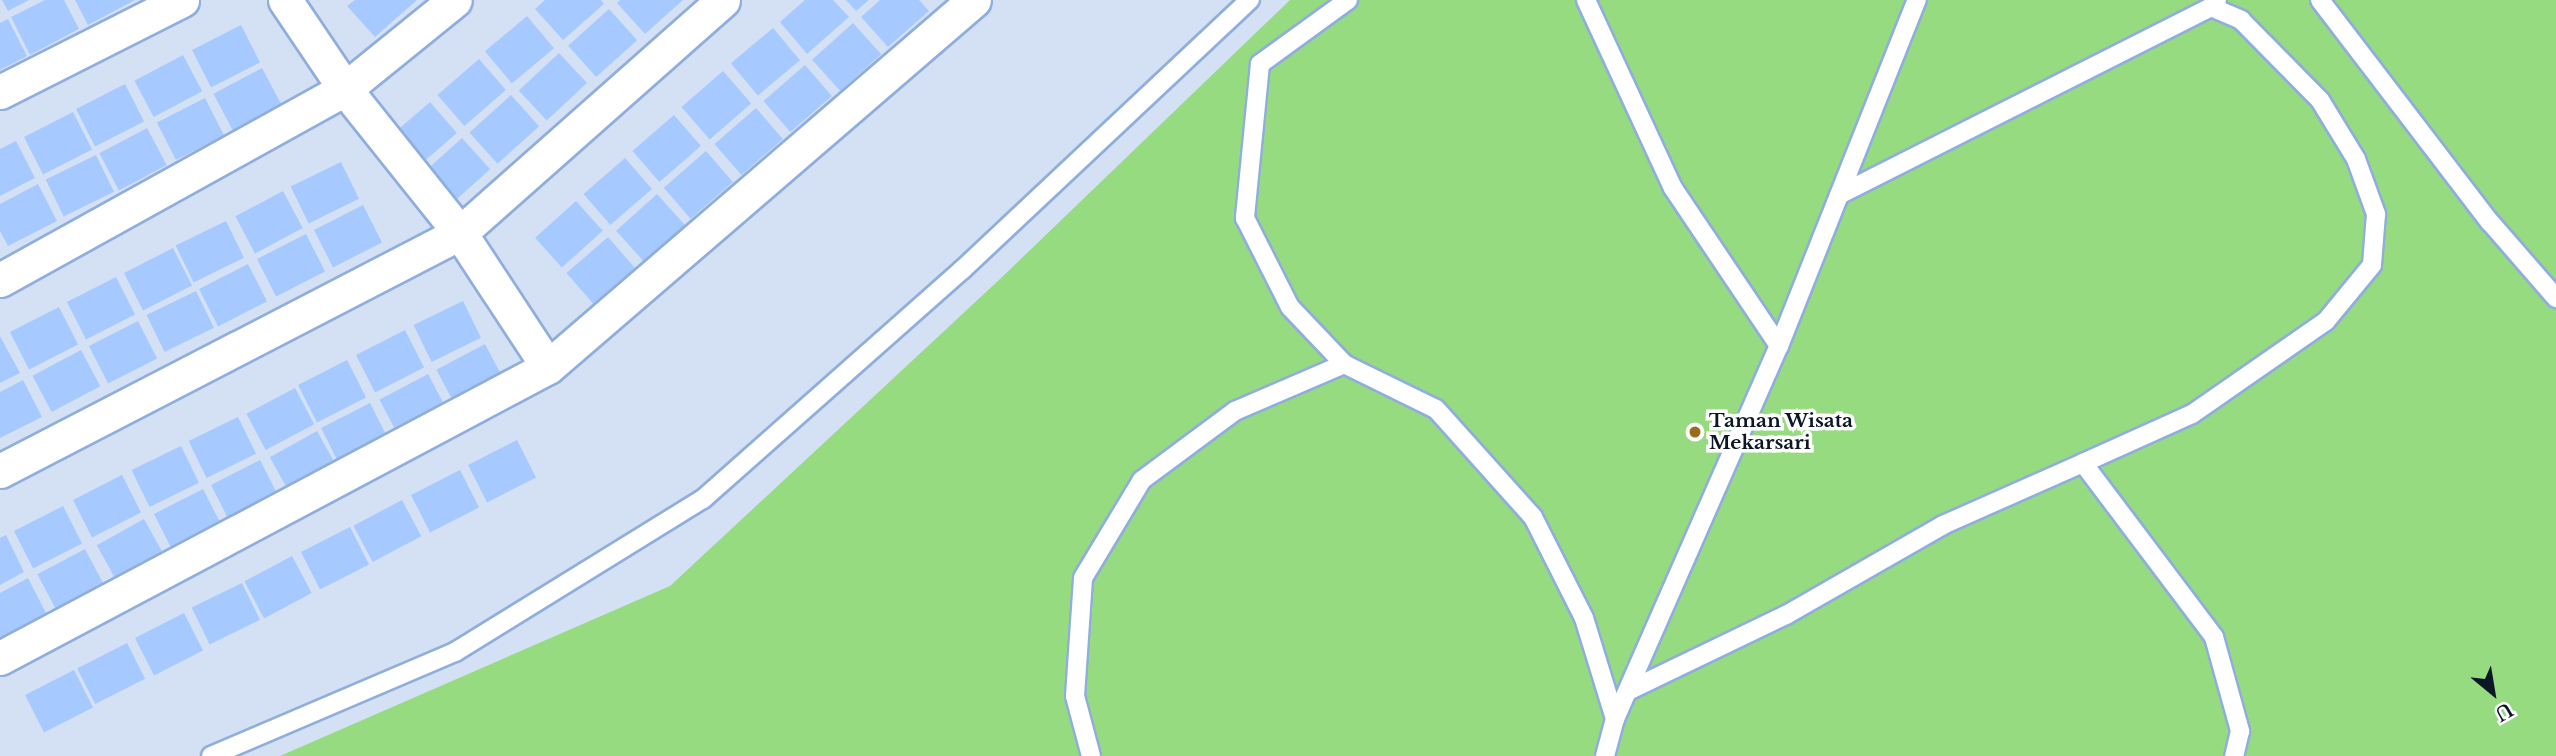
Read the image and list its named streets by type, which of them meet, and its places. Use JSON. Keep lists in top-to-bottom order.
{
  "places": ["Taman Wisata Mekarsari"],
  "north": "bottom right"
}
